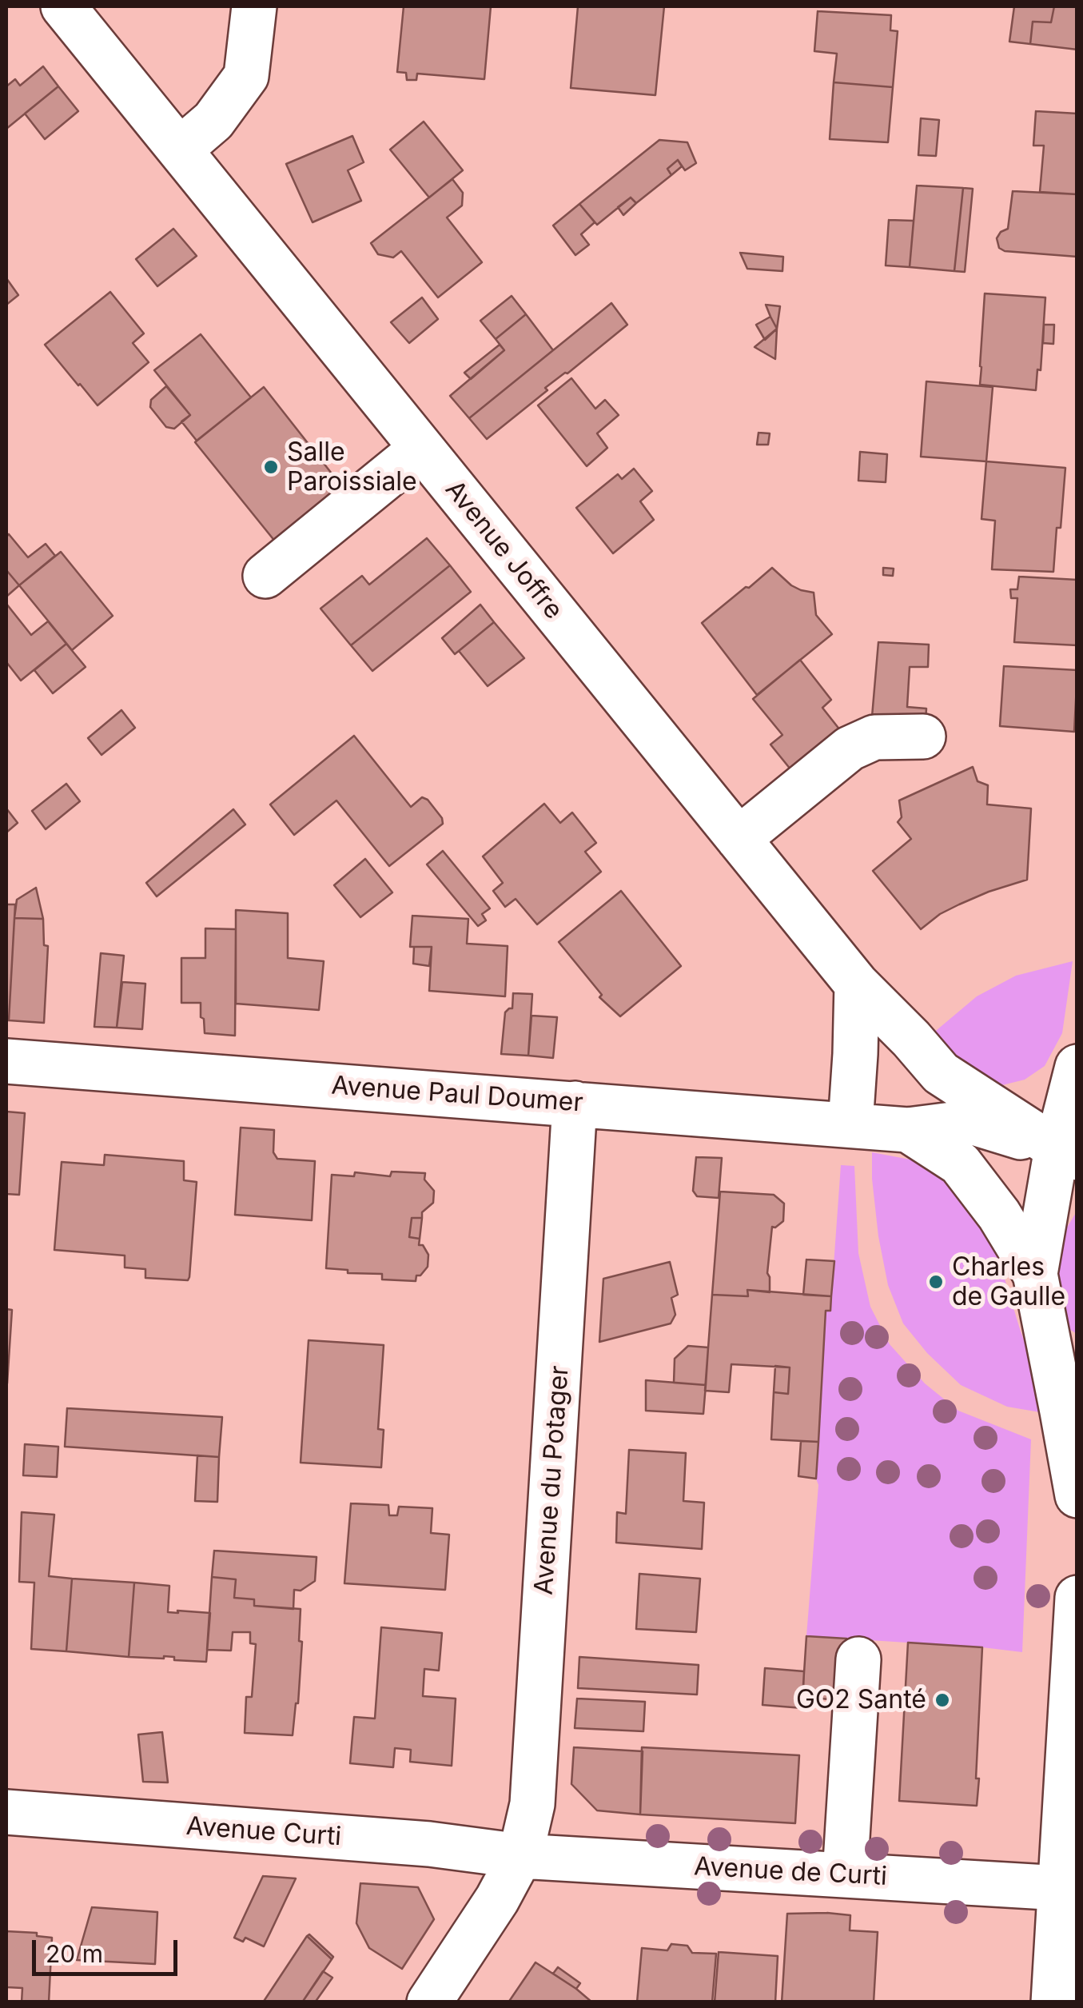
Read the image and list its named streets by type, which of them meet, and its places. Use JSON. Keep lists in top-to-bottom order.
{
  "streets": {
    "street": [
      "Avenue Joffre",
      "Avenue Paul Doumer",
      "Avenue du Potager",
      "Avenue Curti",
      "Avenue de Curti"
    ]
  },
  "crossings": [
    ["Avenue Paul Doumer", "Avenue du Potager"],
    ["Avenue du Potager", "Avenue Curti"],
    ["Avenue du Potager", "Avenue de Curti"],
    ["Avenue Curti", "Avenue de Curti"]
  ],
  "places": ["Salle Paroissiale", "Charles de Gaulle", "GO2 Santé"],
  "scale_bar": "20 m"
}
